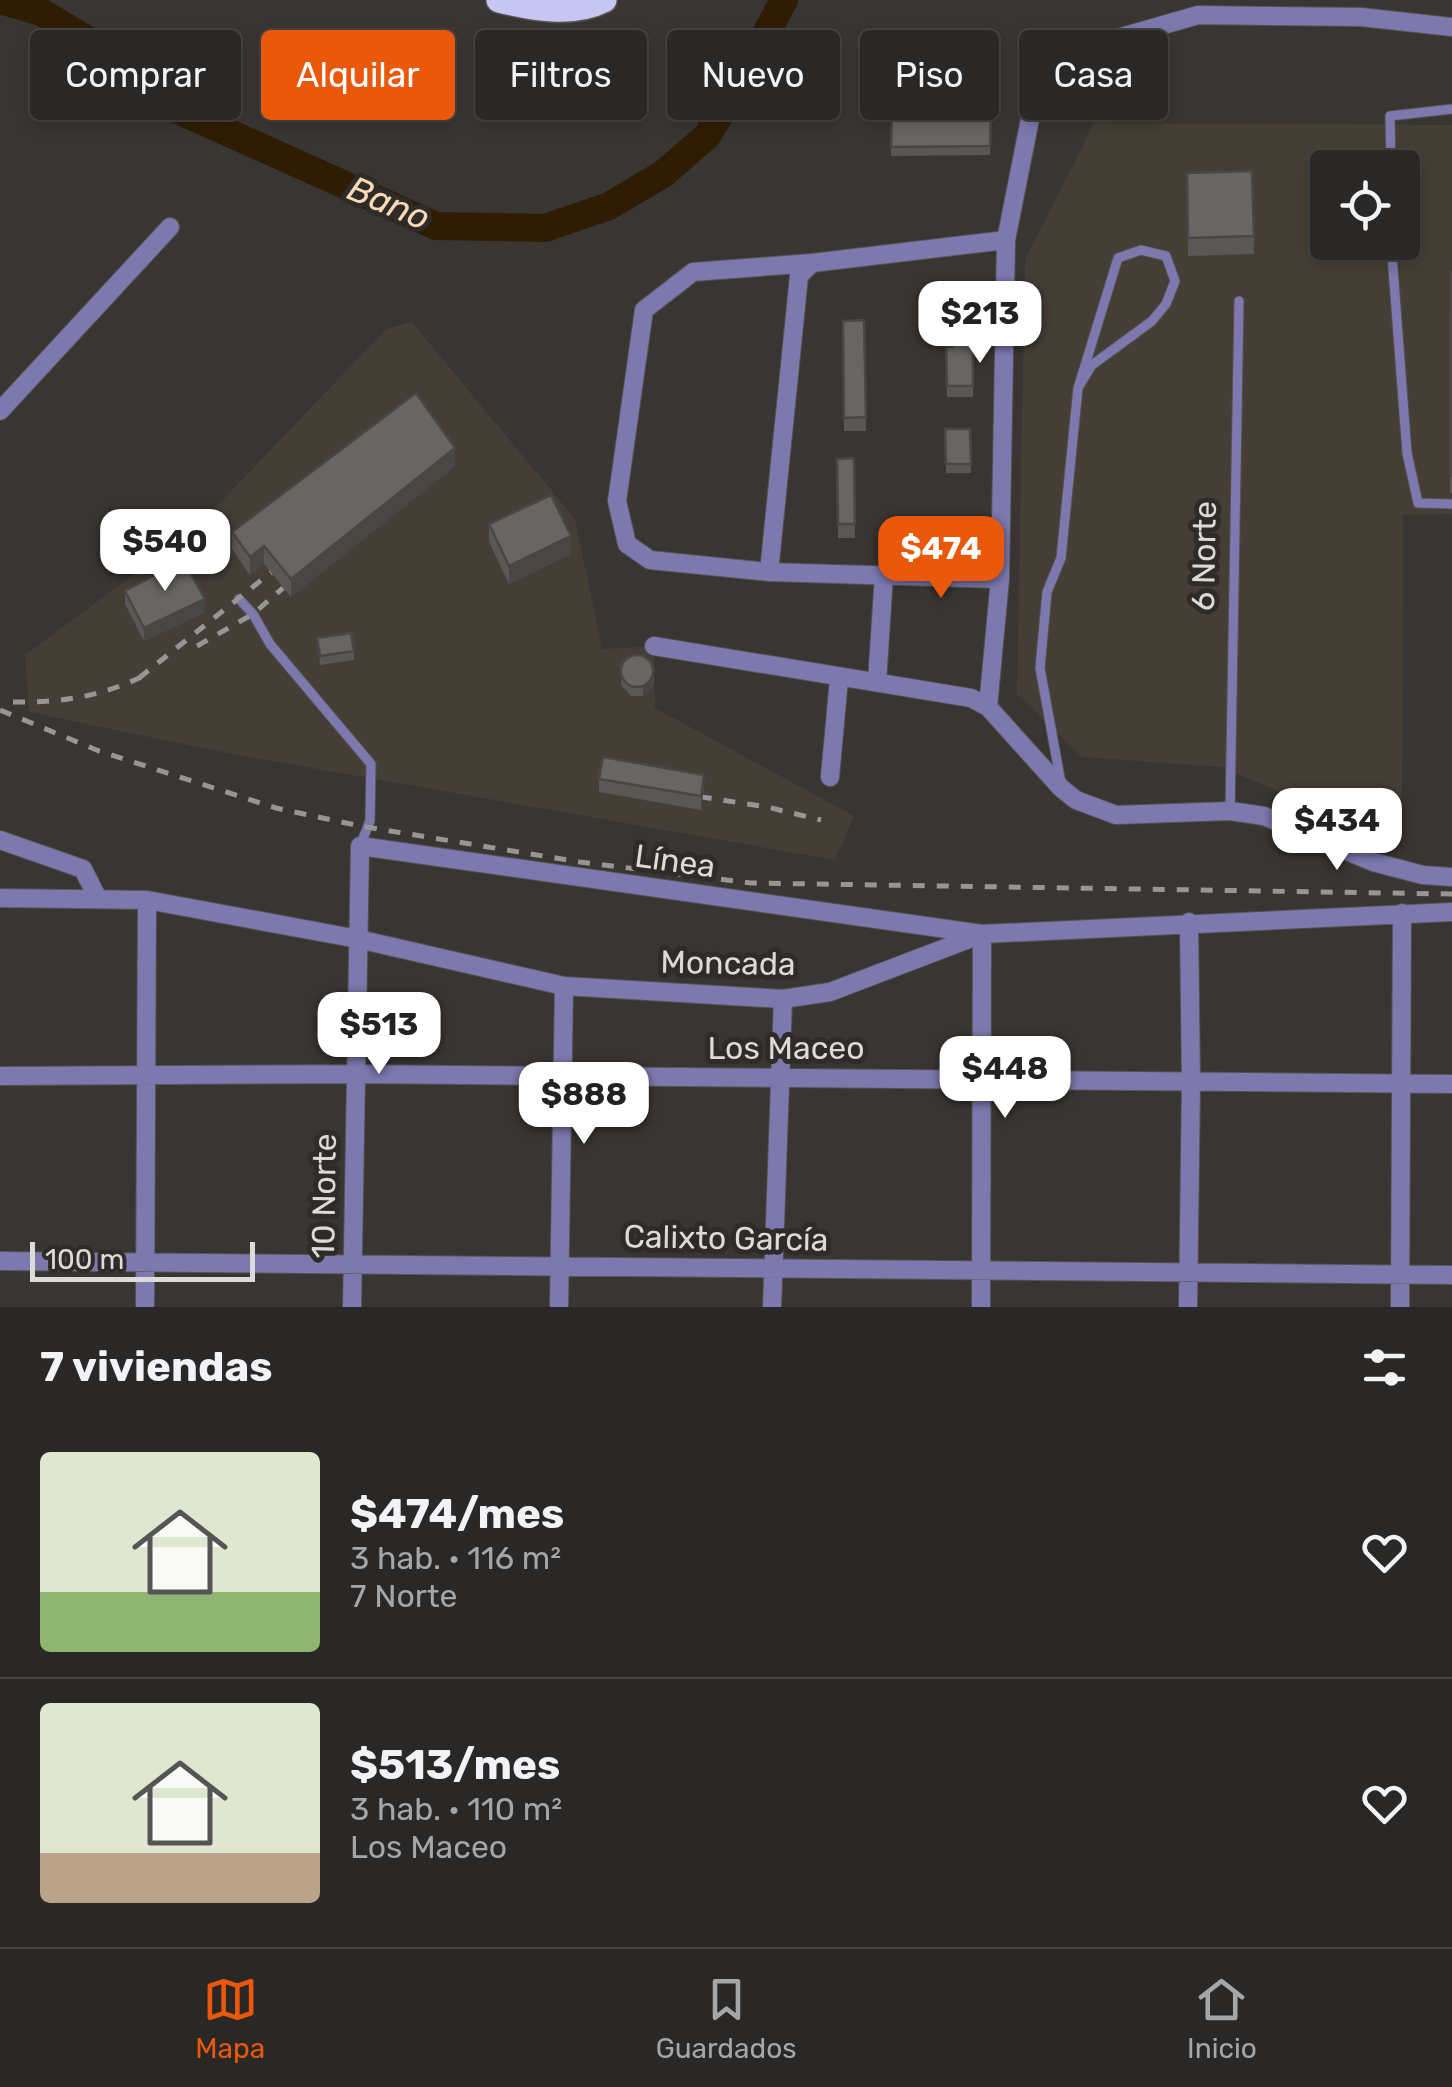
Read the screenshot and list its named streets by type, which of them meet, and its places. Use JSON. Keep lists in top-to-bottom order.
{
  "streets": {
    "street": [
      "Línea",
      "Moncada",
      "Los Maceo",
      "10 Norte",
      "Calixto García"
    ],
    "lane": ["6 Norte"]
  },
  "crossings": [
    ["Línea", "Moncada"],
    ["Línea", "10 Norte"],
    ["Moncada", "10 Norte"],
    ["Los Maceo", "10 Norte"],
    ["10 Norte", "Calixto García"]
  ],
  "water": ["Bano"],
  "scale_bar": "100 m",
  "page": {
    "chip": [
      "Comprar",
      "Alquilar",
      "Filtros",
      "Nuevo",
      "Piso",
      "Casa"
    ],
    "price": [
      "$213",
      "$540",
      "$474",
      "$434",
      "$513",
      "$448",
      "$888"
    ],
    "scale": "100 m",
    "heading": "7 viviendas",
    "list": [
      {
        "name": "$474/mes",
        "note": "3 hab. · 116 m² · 7 Norte"
      },
      {
        "name": "$513/mes",
        "note": "3 hab. · 110 m² · Los Maceo"
      }
    ],
    "tabs": ["Mapa", "Guardados", "Inicio"]
  }
}
